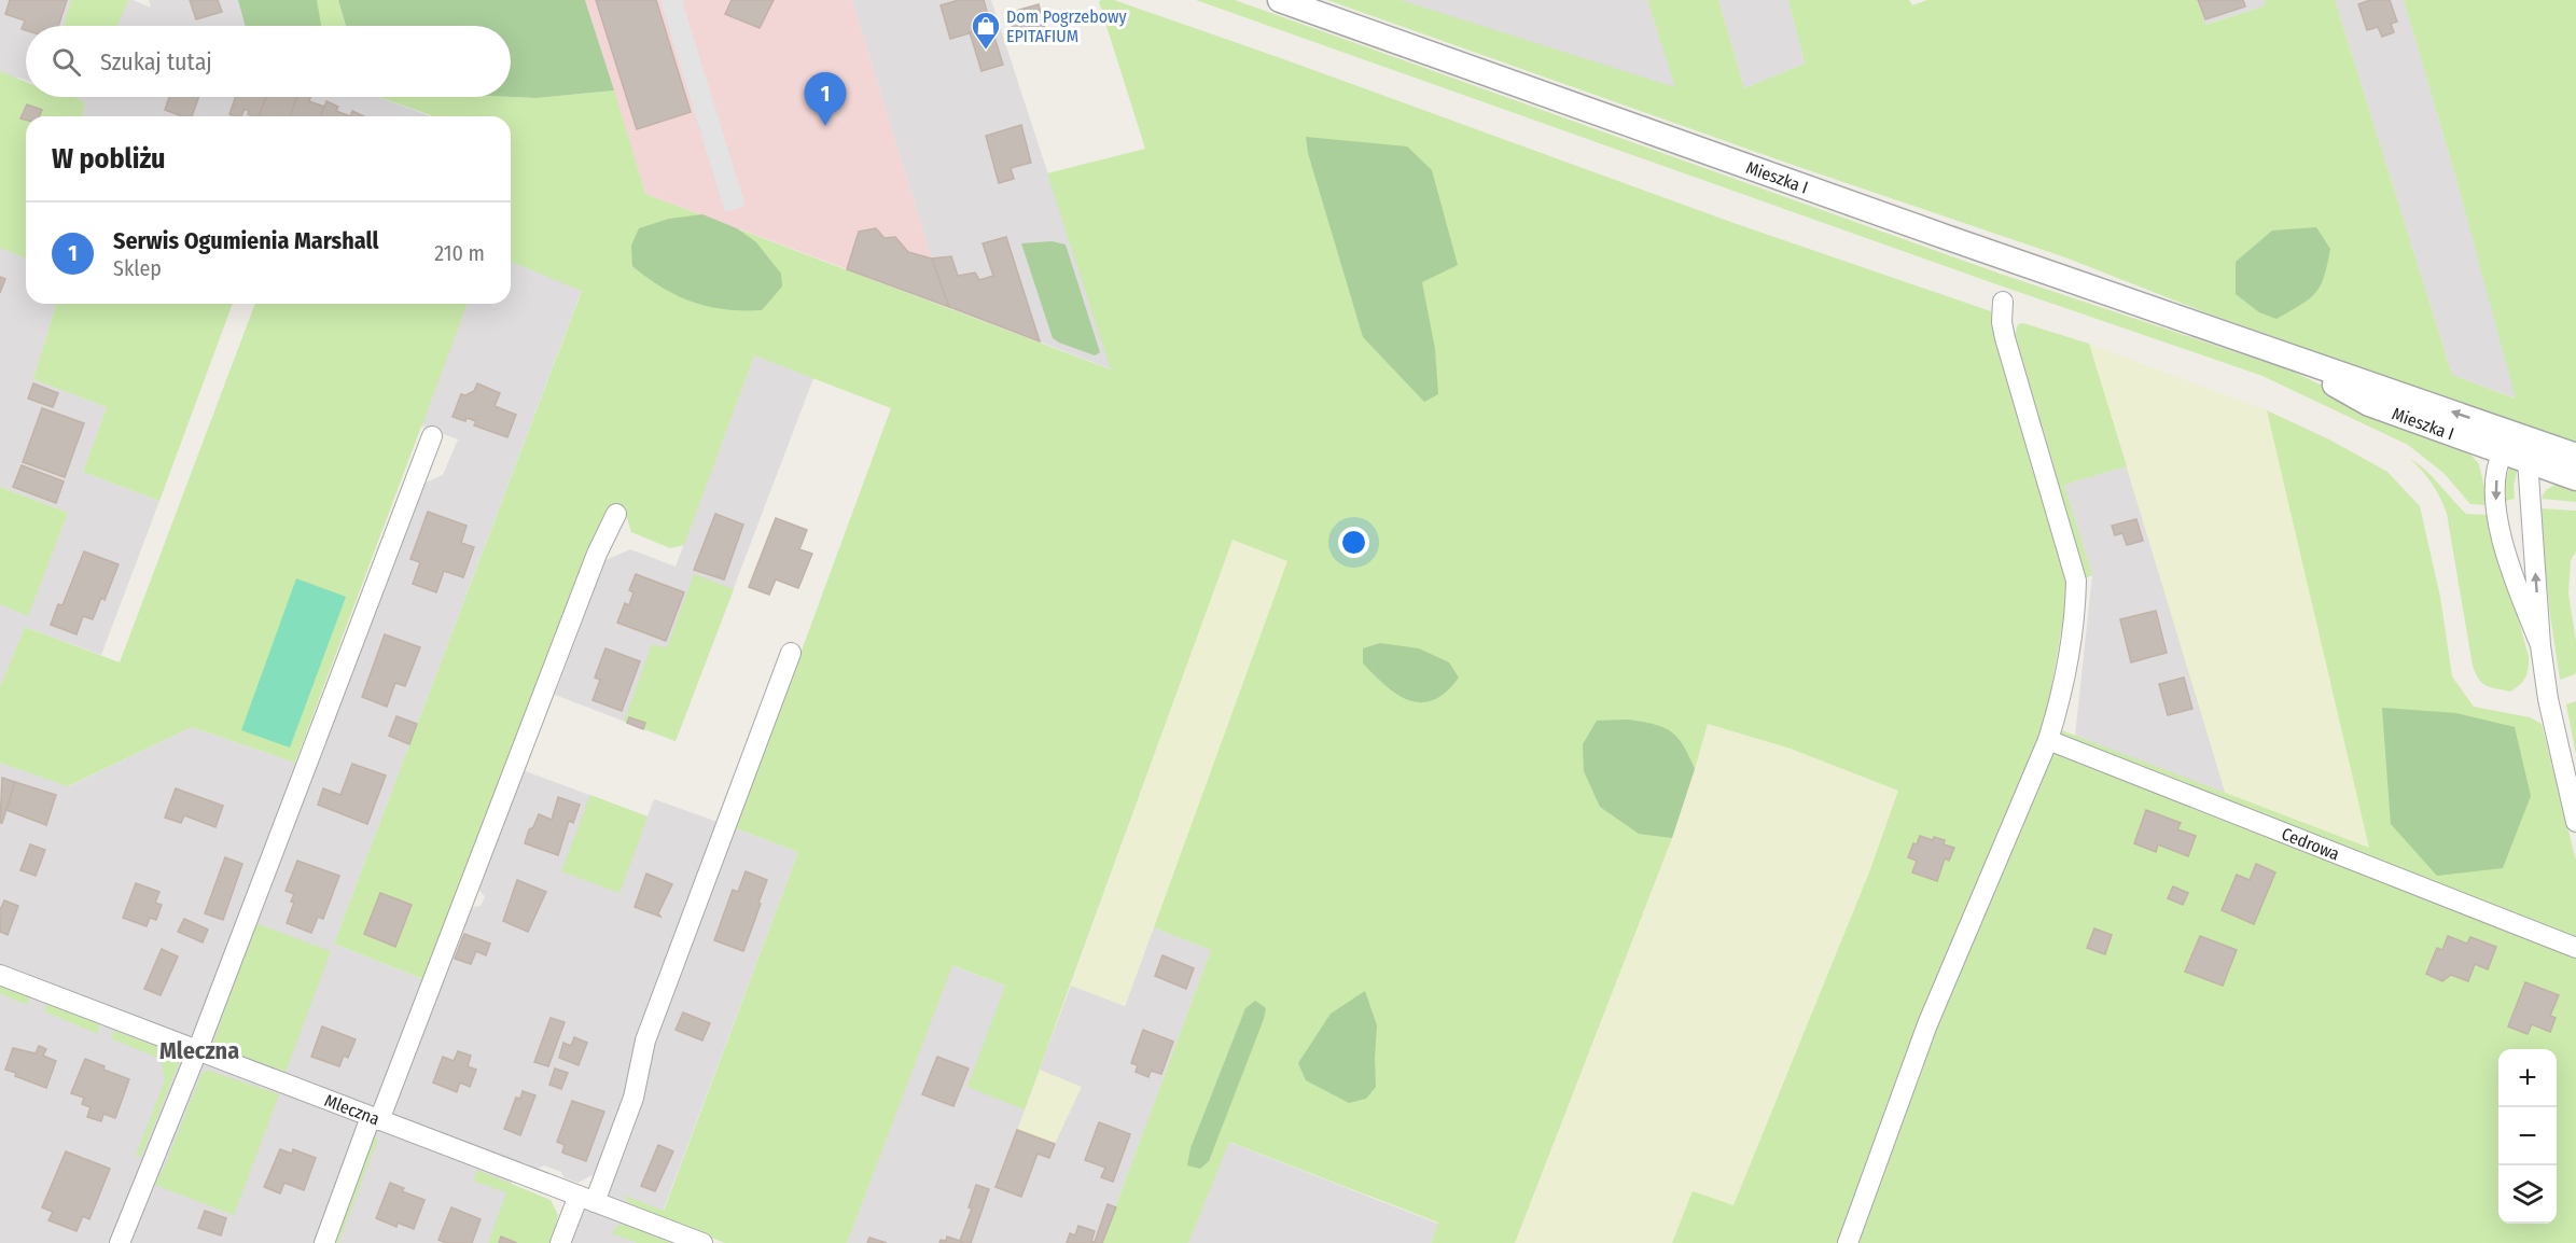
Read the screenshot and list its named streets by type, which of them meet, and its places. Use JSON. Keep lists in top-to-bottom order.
{
  "streets": {
    "street": ["Mieszka I", "Cedrowa", "Mleczna"]
  },
  "districts": ["Mleczna"],
  "places": {
    "shop": ["Dom Pogrzebowy EPITAFIUM"]
  },
  "page": {
    "search": "Szukaj tutaj",
    "pins": "1",
    "heading": "W pobliżu",
    "list": [
      {
        "mark": "1",
        "name": "Serwis Ogumienia Marshall",
        "note": "Sklep",
        "value": "210 m"
      }
    ],
    "map_buttons": ["+", "−"]
  }
}
